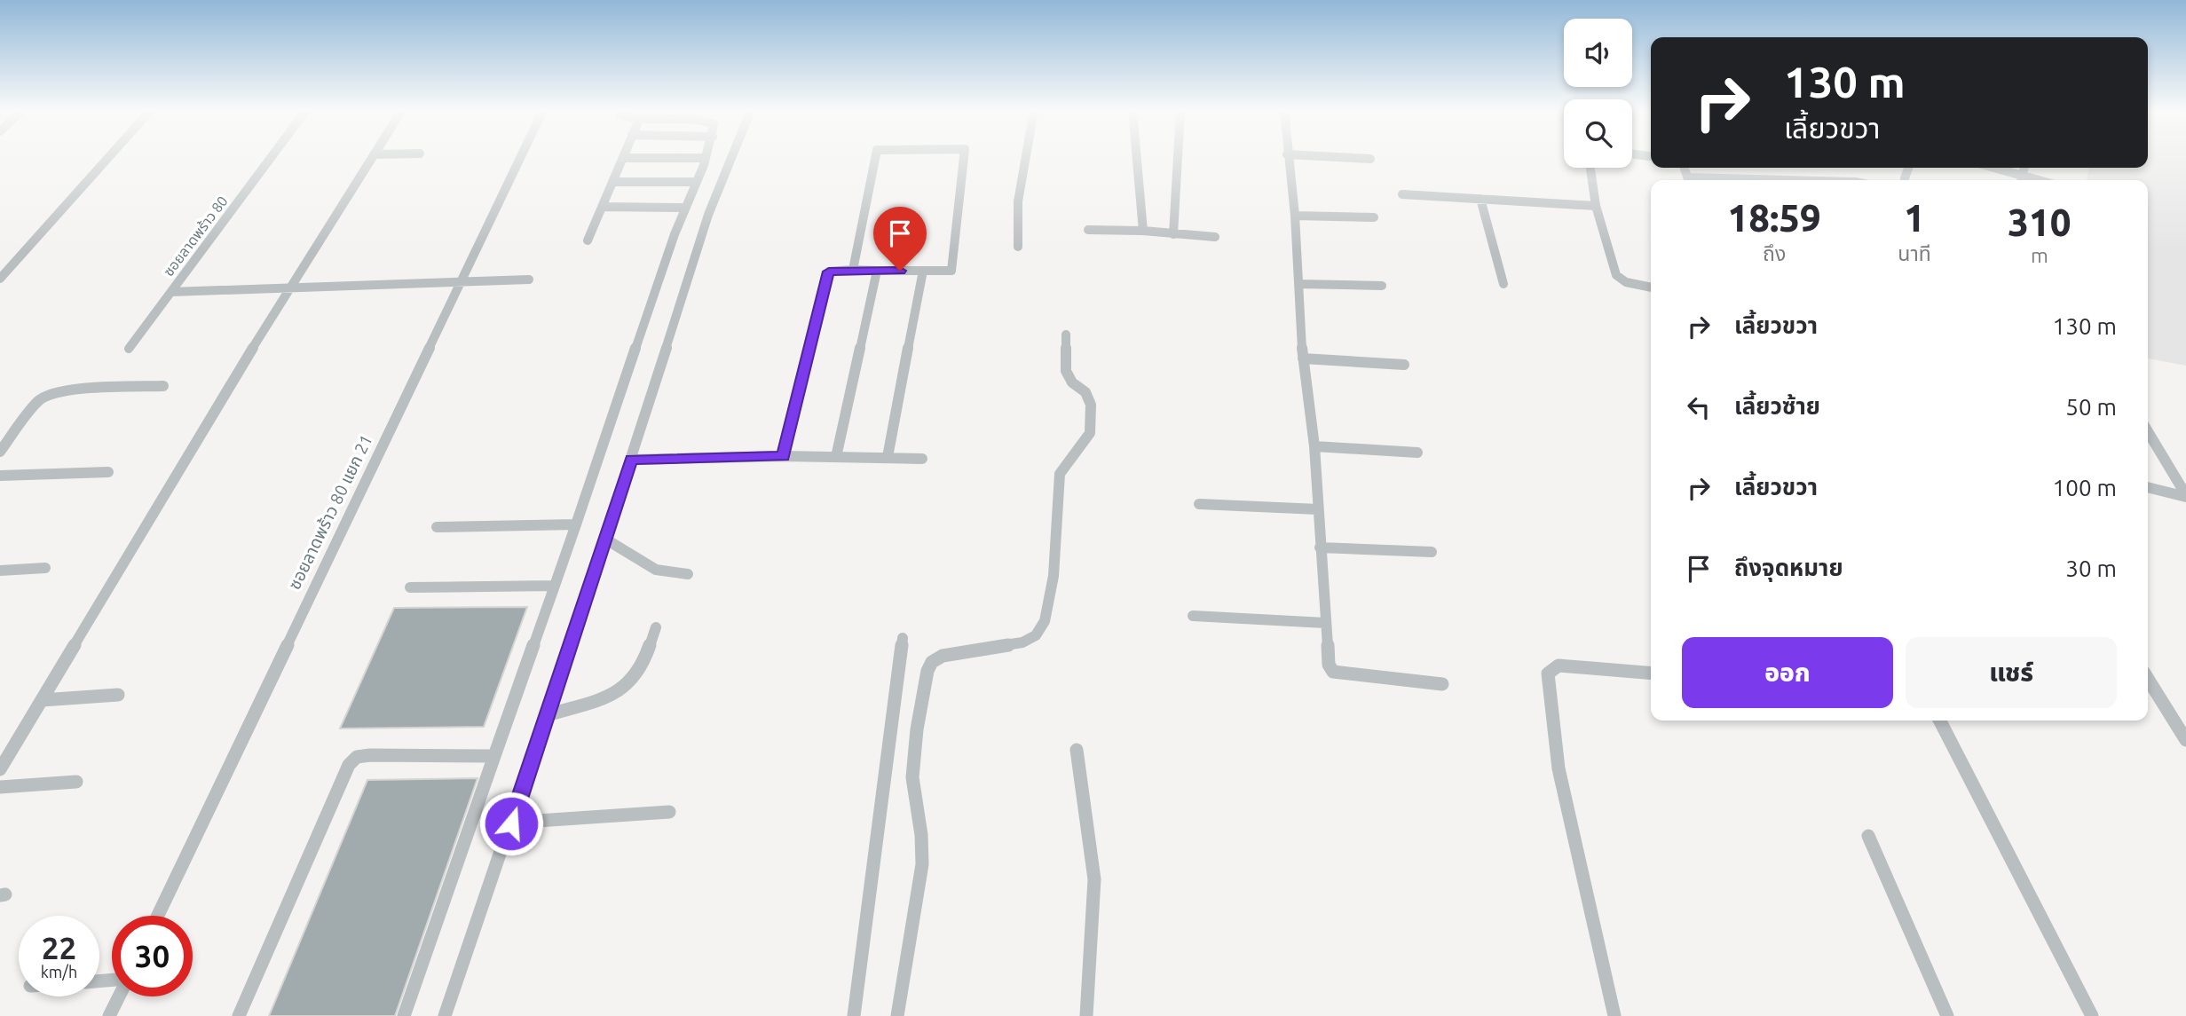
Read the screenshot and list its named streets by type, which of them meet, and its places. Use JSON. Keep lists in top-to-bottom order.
{
  "streets": {
    "street": ["ซอยลาดพร้าว 80", "ซอยลาดพร้าว 80 แยก 21"]
  },
  "page": {
    "turn": ["130 m", "เลี้ยวขวา"],
    "eta": [
      "18:59",
      "ถึง",
      "1",
      "นาที",
      "310",
      "m"
    ],
    "list": [
      {
        "name": "เลี้ยวขวา",
        "value": "130 m"
      },
      {
        "name": "เลี้ยวซ้าย",
        "value": "50 m"
      },
      {
        "name": "เลี้ยวขวา",
        "value": "100 m"
      },
      {
        "name": "ถึงจุดหมาย",
        "value": "30 m"
      }
    ],
    "buttons": ["ออก", "แชร์"],
    "speed": "22 km/h",
    "limit": "30"
  }
}
